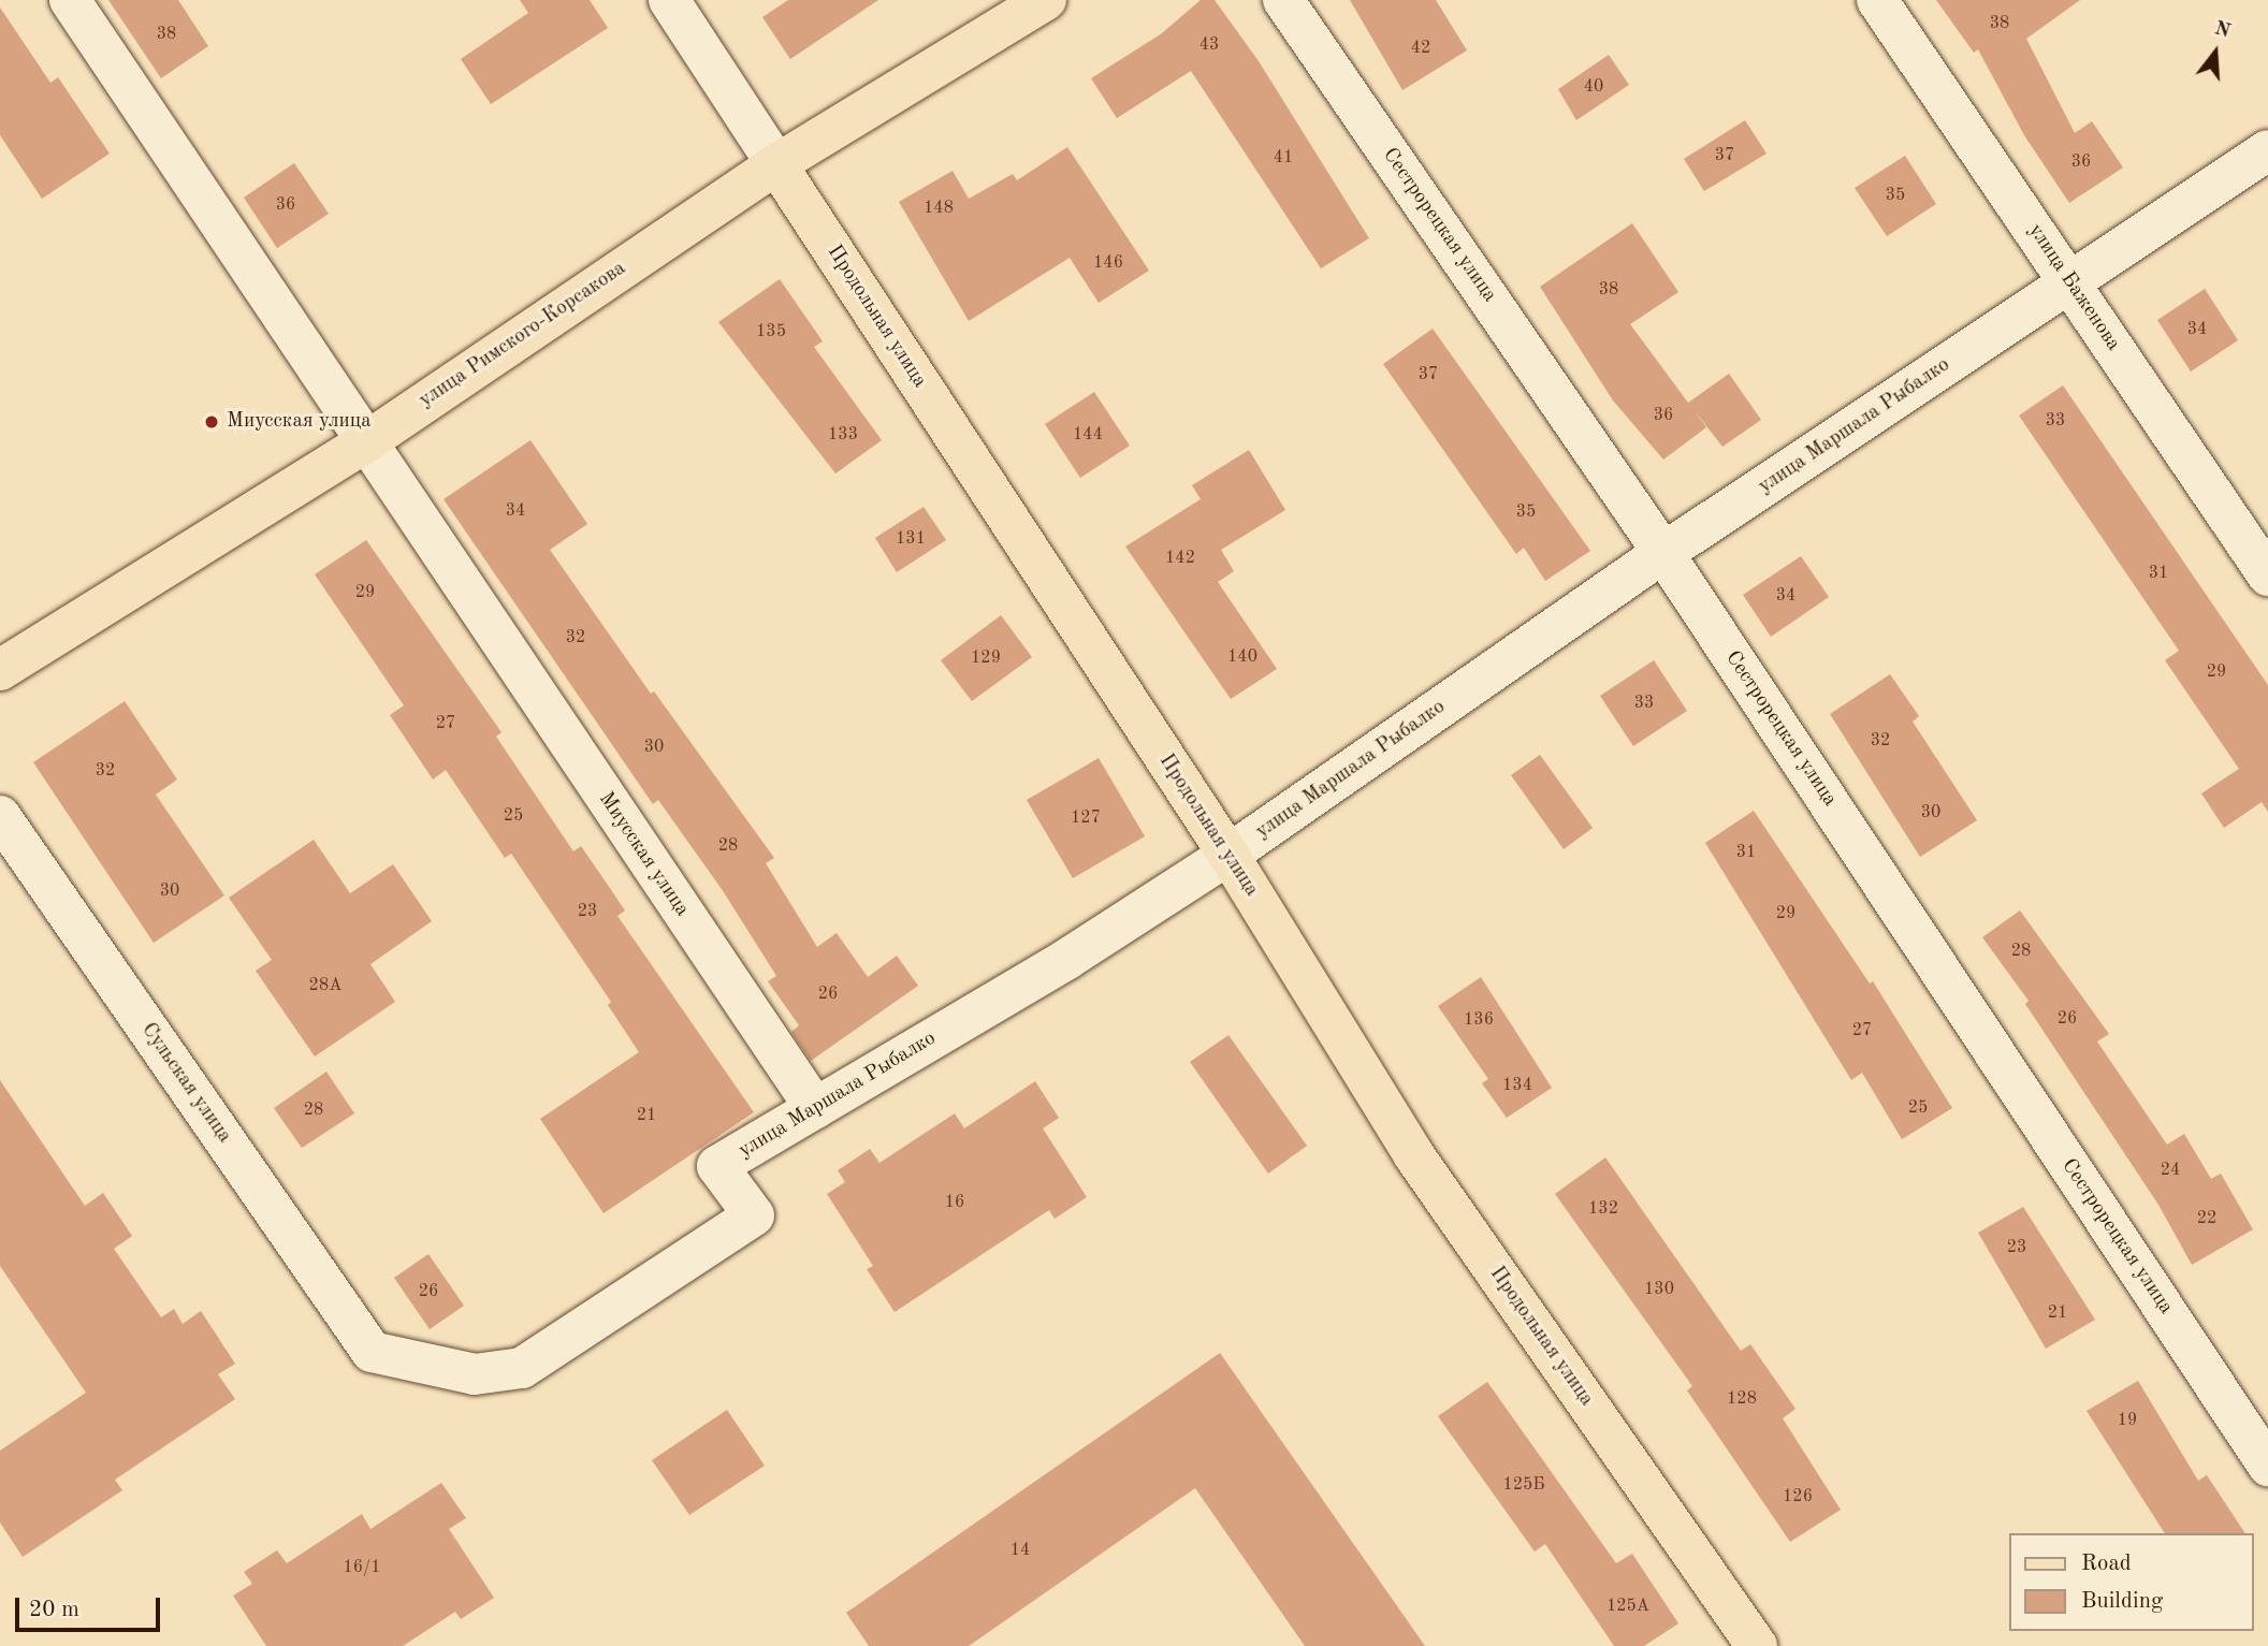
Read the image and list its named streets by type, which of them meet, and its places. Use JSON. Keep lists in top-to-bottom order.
{
  "streets": {
    "main road": ["Продольная улица", "улица Римского-Корсакова"],
    "street": [
      "Сестрорецкая улица",
      "улица Баженова",
      "улица Маршала Рыбалко",
      "Миусская улица",
      "Сульская улица"
    ]
  },
  "crossings": [
    ["Сестрорецкая улица", "улица Маршала Рыбалко"],
    ["улица Баженова", "улица Маршала Рыбалко"],
    ["Продольная улица", "улица Римского-Корсакова"],
    ["Продольная улица", "улица Маршала Рыбалко"],
    ["улица Римского-Корсакова", "Миусская улица"],
    ["улица Маршала Рыбалко", "Миусская улица"],
    ["улица Маршала Рыбалко", "Сульская улица"]
  ],
  "places": ["Миусская улица"],
  "house_numbers": [
    "38",
    "38",
    "43",
    "42",
    "40",
    "37",
    "41",
    "36",
    "35",
    "36",
    "148",
    "146",
    "38",
    "34",
    "135",
    "37",
    "36",
    "33",
    "133",
    "144",
    "34",
    "35",
    "131",
    "142",
    "31",
    "29",
    "34",
    "32",
    "140",
    "129",
    "29",
    "33",
    "27",
    "32",
    "30",
    "32",
    "30",
    "25",
    "127",
    "28",
    "31",
    "30",
    "23",
    "29",
    "28",
    "28А",
    "26",
    "26",
    "136",
    "27",
    "134",
    "25",
    "28",
    "21",
    "24",
    "16",
    "132",
    "22",
    "23",
    "130",
    "26",
    "21",
    "128",
    "19",
    "125Б",
    "126",
    "14",
    "16/1",
    "125А"
  ],
  "legend": ["Road", "Building"],
  "scale_bar": "20 m",
  "north": "top"
}
